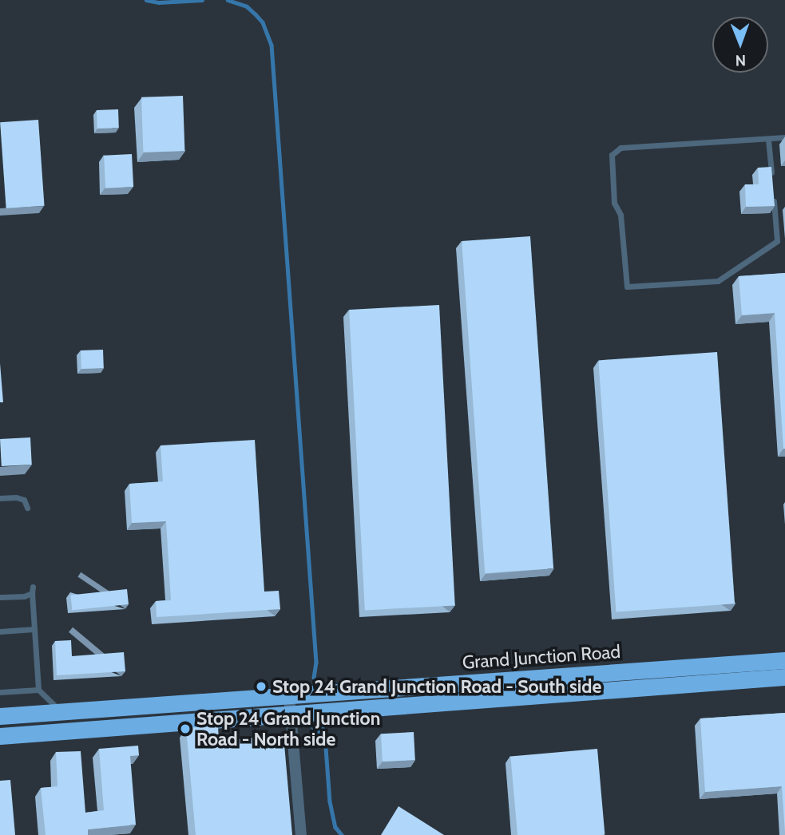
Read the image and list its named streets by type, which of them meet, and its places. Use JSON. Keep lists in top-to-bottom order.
{
  "streets": {
    "highway": ["Grand Junction Road"]
  },
  "places": ["Stop 24 Grand Junction Road - South side", "Stop 24 Grand Junction Road - North side"],
  "north": "bottom"
}
